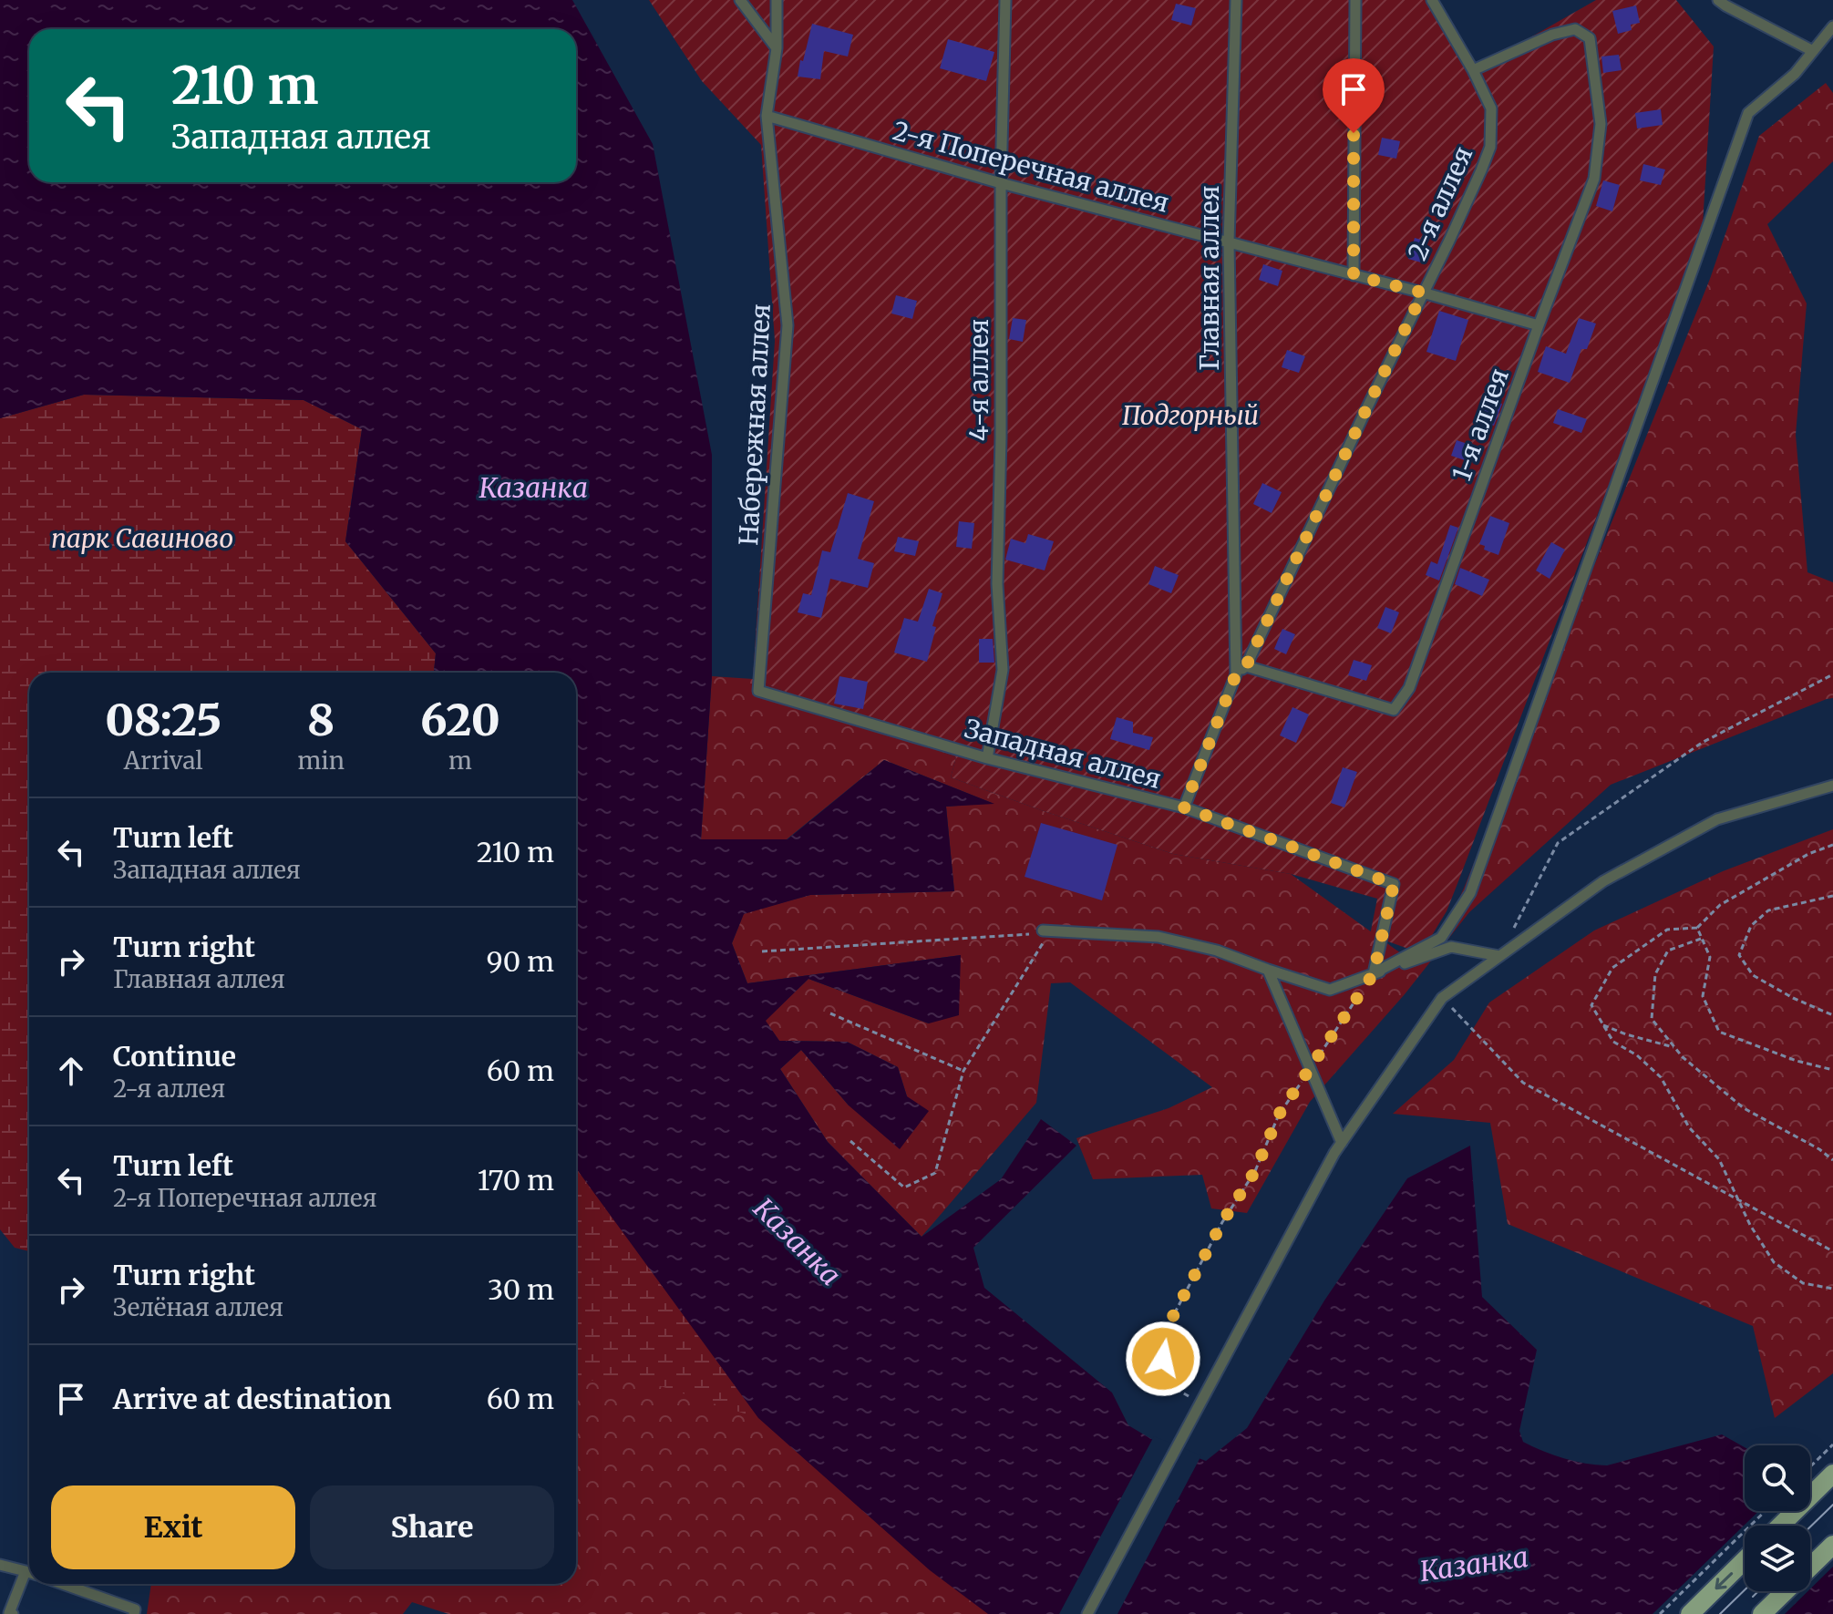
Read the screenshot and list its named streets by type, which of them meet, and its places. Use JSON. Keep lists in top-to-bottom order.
{
  "streets": {
    "lane": [
      "2-я Поперечная аллея",
      "2-я аллея",
      "Главная аллея",
      "4-я аллея",
      "Набережная аллея",
      "1-я аллея",
      "Западная аллея"
    ]
  },
  "crossings": [
    ["2-я Поперечная аллея", "2-я аллея"],
    ["2-я Поперечная аллея", "Главная аллея"],
    ["2-я Поперечная аллея", "4-я аллея"],
    ["2-я Поперечная аллея", "Набережная аллея"],
    ["2-я Поперечная аллея", "1-я аллея"],
    ["2-я аллея", "1-я аллея"],
    ["Главная аллея", "Западная аллея"],
    ["4-я аллея", "Западная аллея"],
    ["Набережная аллея", "Западная аллея"]
  ],
  "water": ["Казанка"],
  "parks": ["Подгорный", "парк Савиново"],
  "page": {
    "turn": ["210 m", "Западная аллея"],
    "eta": [
      "08:25",
      "Arrival",
      "8",
      "min",
      "620",
      "m"
    ],
    "list": [
      {
        "name": "Turn left",
        "note": "Западная аллея",
        "value": "210 m"
      },
      {
        "name": "Turn right",
        "note": "Главная аллея",
        "value": "90 m"
      },
      {
        "name": "Continue",
        "note": "2-я аллея",
        "value": "60 m"
      },
      {
        "name": "Turn left",
        "note": "2-я Поперечная аллея",
        "value": "170 m"
      },
      {
        "name": "Turn right",
        "note": "Зелёная аллея",
        "value": "30 m"
      },
      {
        "name": "Arrive at destination",
        "value": "60 m"
      }
    ],
    "buttons": ["Exit", "Share"]
  }
}
